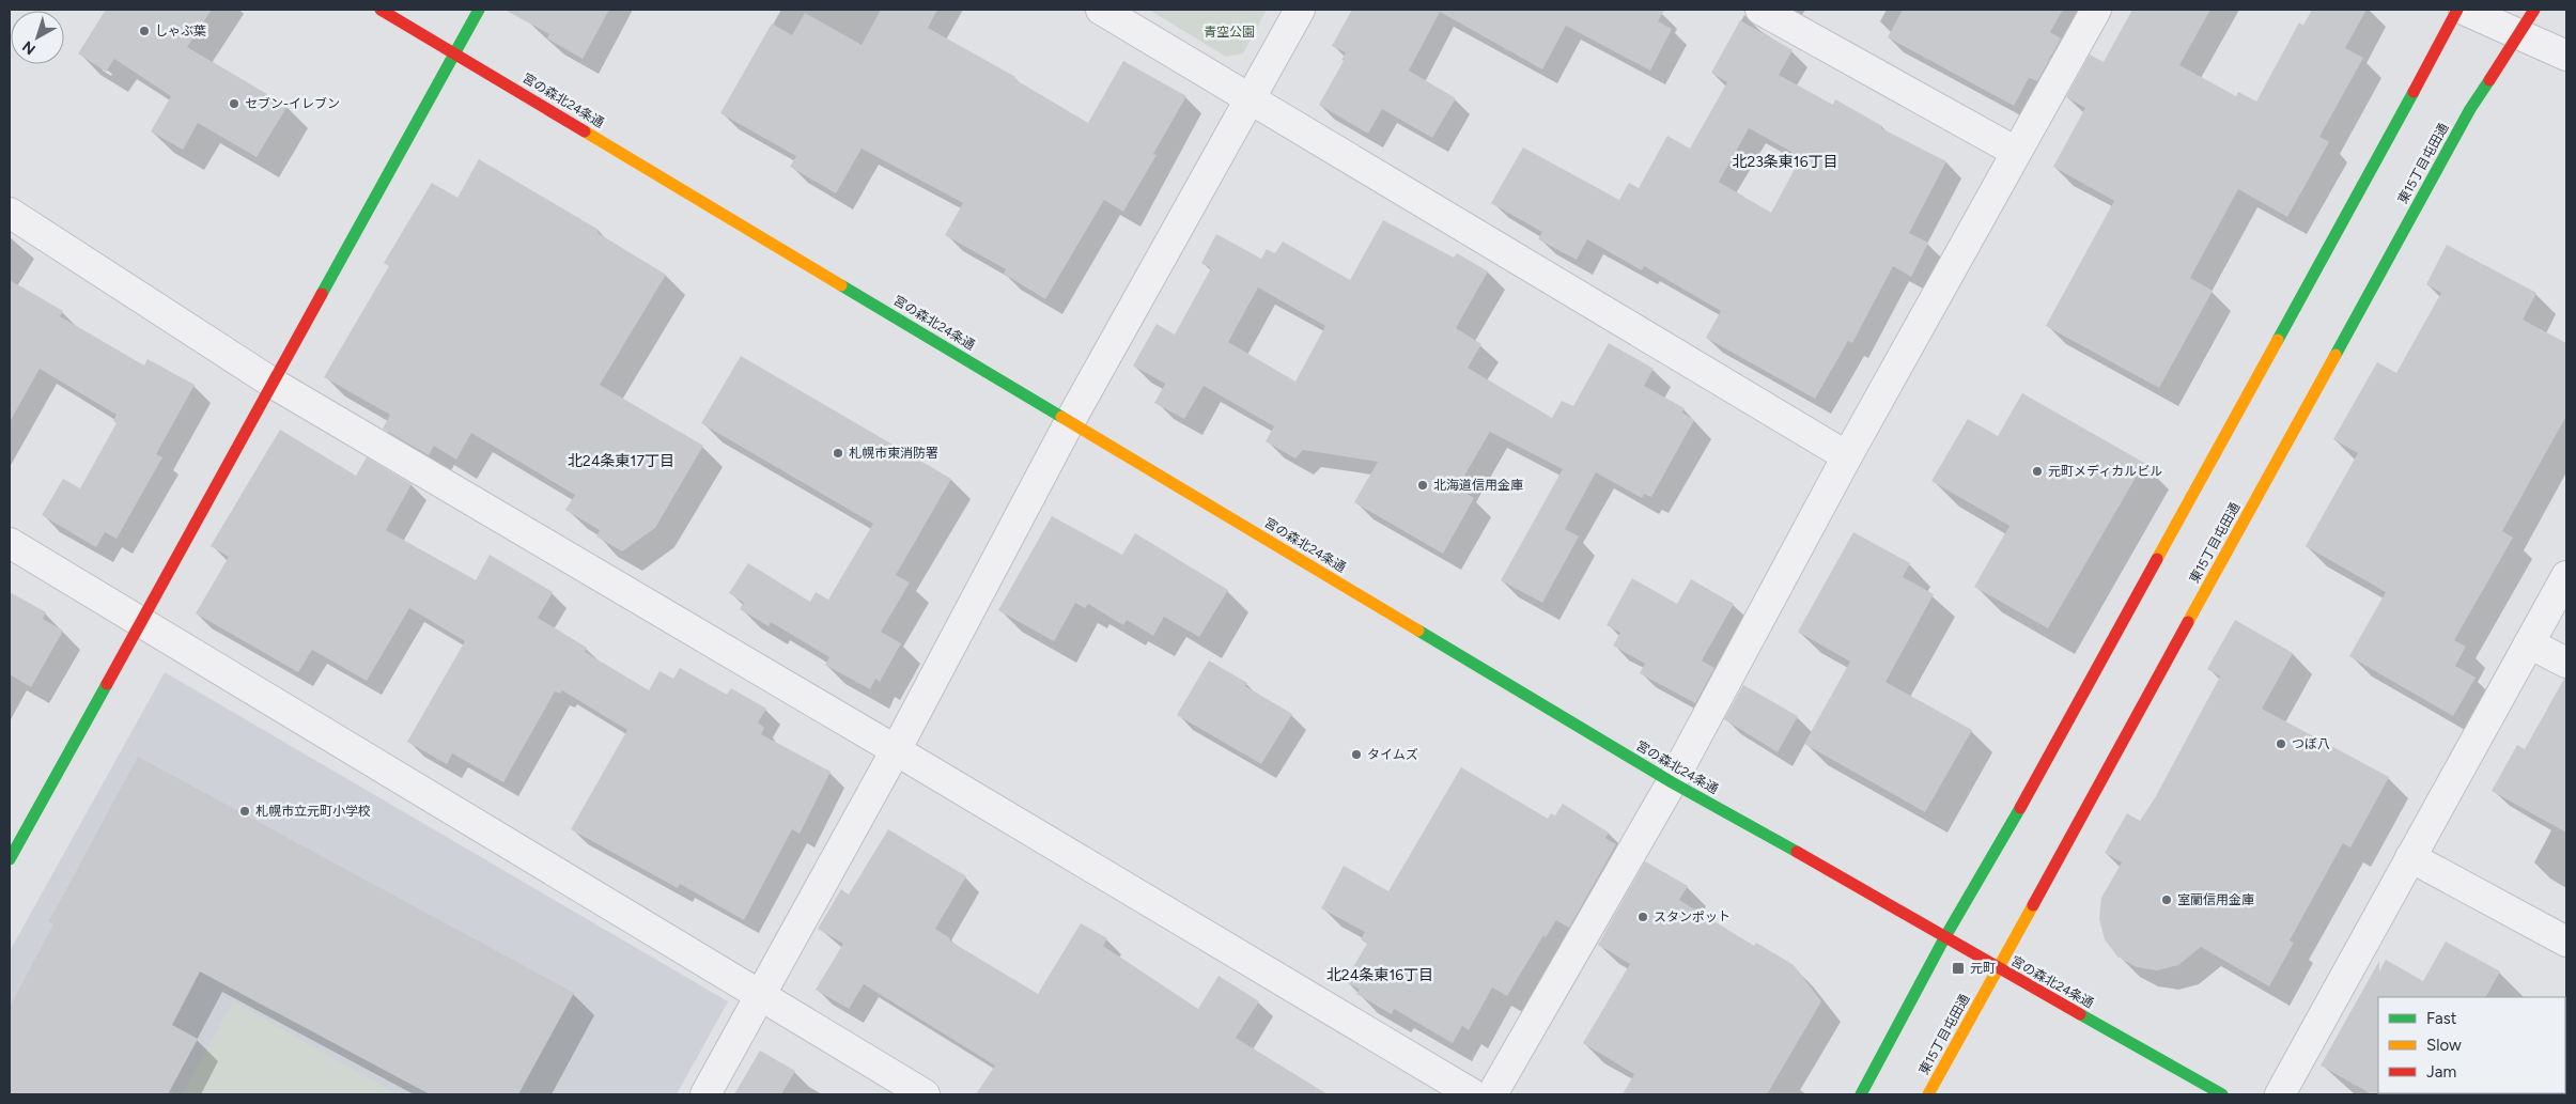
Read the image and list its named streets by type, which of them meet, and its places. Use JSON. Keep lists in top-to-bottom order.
{
  "streets": {
    "street": ["宮の森北24条通", "東15丁目屯田通"]
  },
  "crossings": [
    ["宮の森北24条通", "東15丁目屯田通"]
  ],
  "districts": ["北23条東16丁目", "北24条東17丁目", "北24条東16丁目"],
  "parks": ["青空公園"],
  "places": {
    "other": [
      "しゃぶ葉",
      "セブン-イレブン",
      "札幌市東消防署",
      "元町メディカルビル",
      "北海道信用金庫",
      "つぼ八",
      "タイムズ",
      "札幌市立元町小学校",
      "室蘭信用金庫",
      "スタンポット"
    ],
    "transit": ["元町"]
  },
  "legend": ["Fast", "Slow", "Jam"],
  "north": "bottom left"
}
